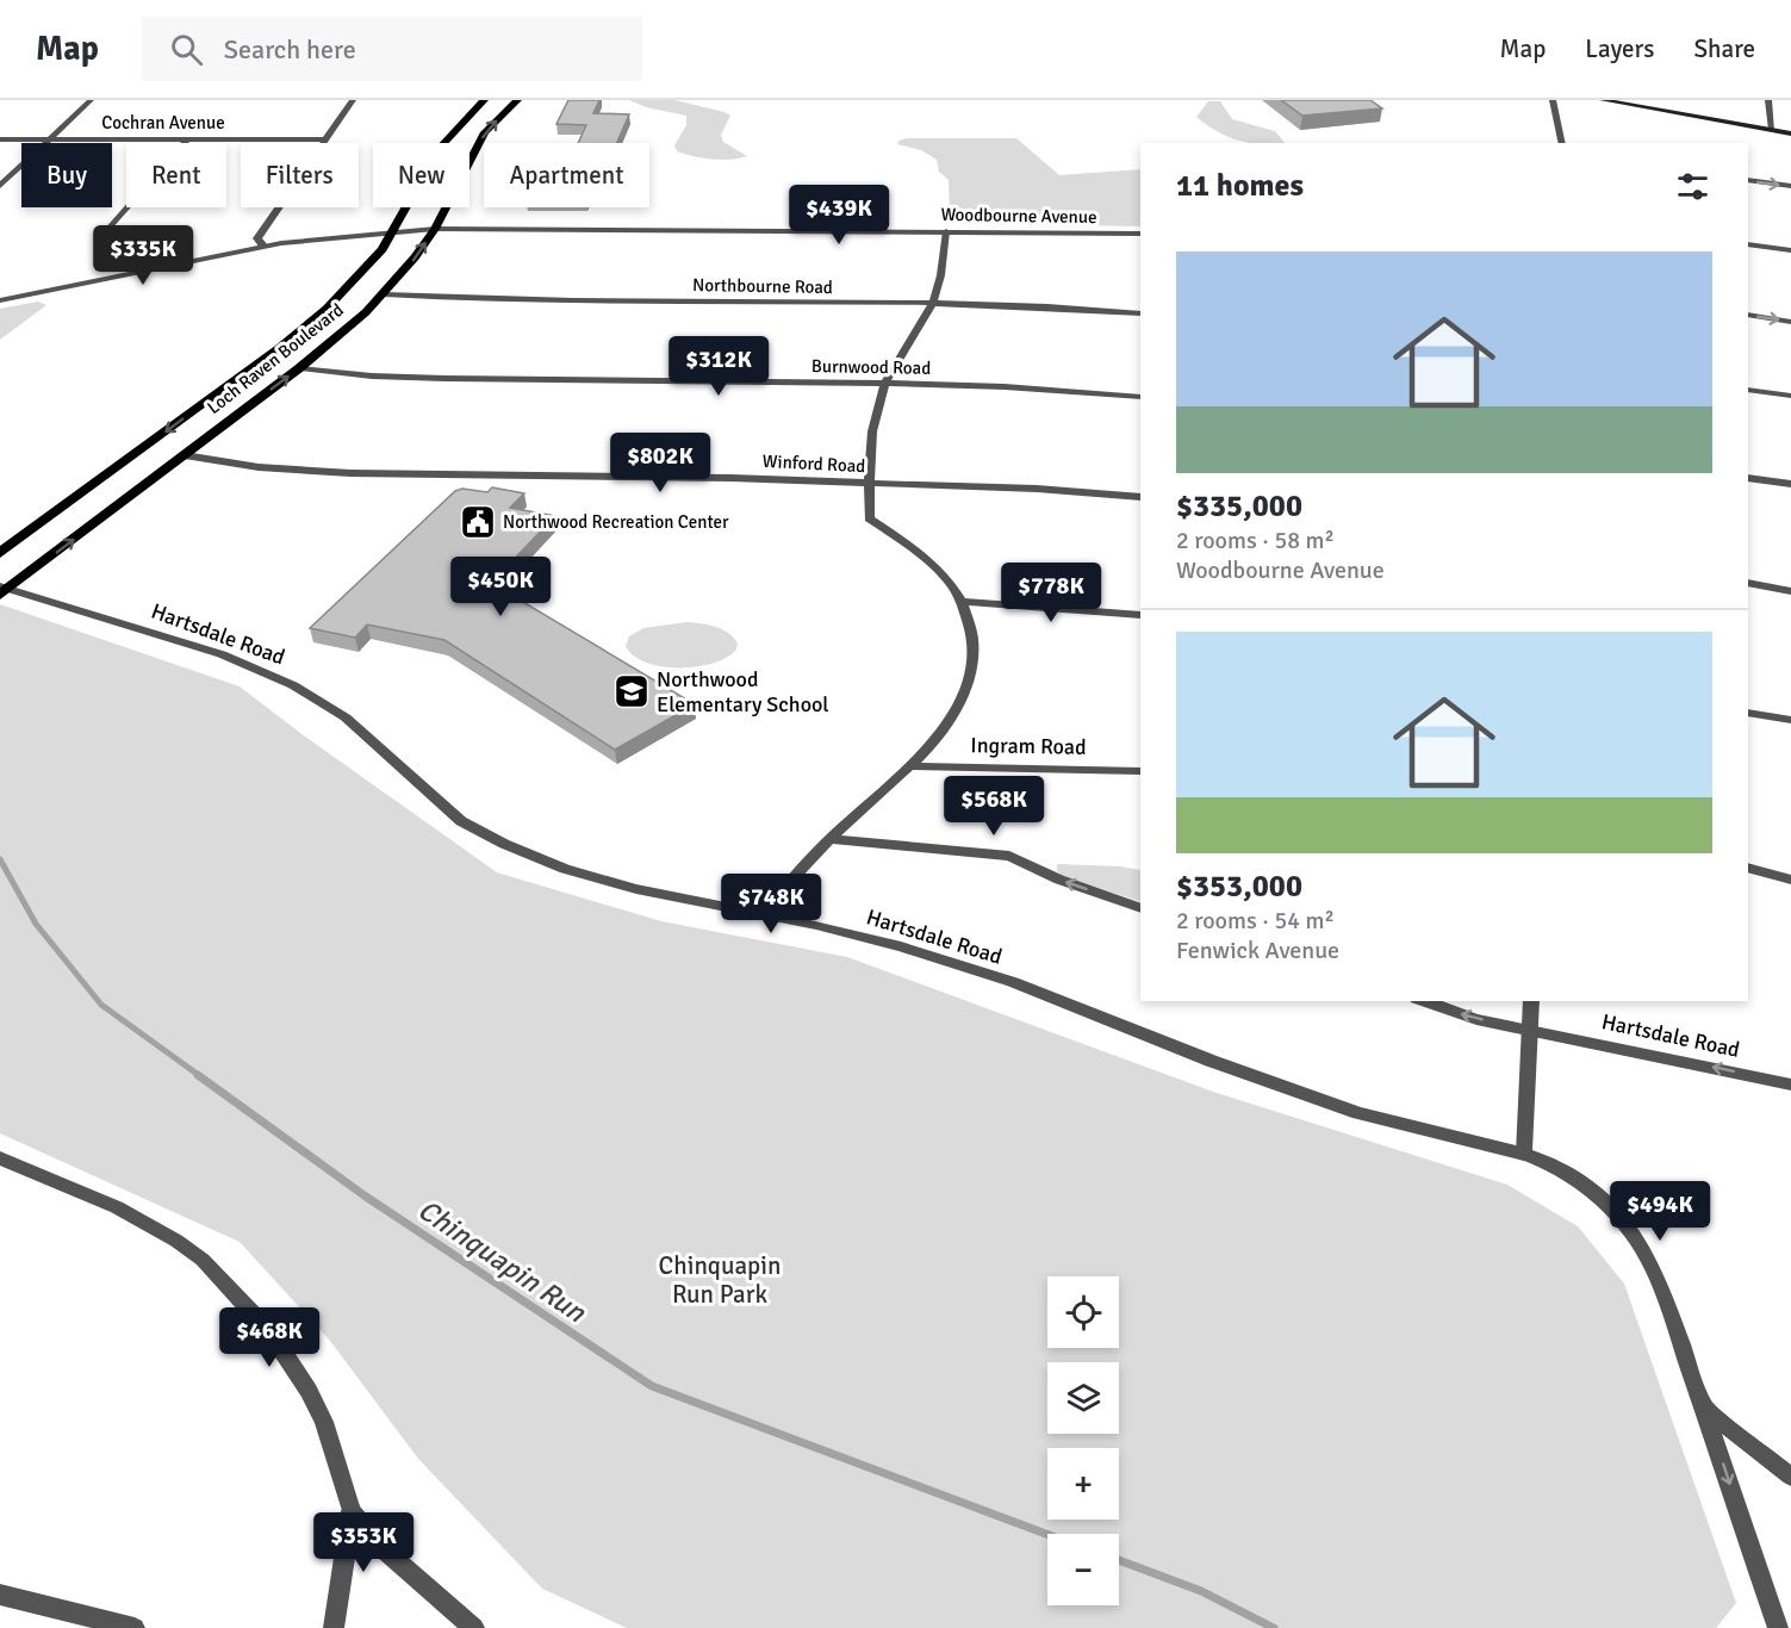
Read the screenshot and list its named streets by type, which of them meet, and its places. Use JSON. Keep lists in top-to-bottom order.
{
  "streets": {
    "main road": ["Loch Raven Boulevard"],
    "street": [
      "Cochran Avenue",
      "Woodbourne Avenue",
      "Northbourne Road",
      "Burnwood Road",
      "Winford Road",
      "Hartsdale Road",
      "Ingram Road"
    ]
  },
  "crossings": [
    ["Woodbourne Avenue", "Loch Raven Boulevard"],
    ["Northbourne Road", "Loch Raven Boulevard"],
    ["Loch Raven Boulevard", "Burnwood Road"],
    ["Loch Raven Boulevard", "Winford Road"],
    ["Loch Raven Boulevard", "Hartsdale Road"]
  ],
  "water": ["Chinquapin Run"],
  "parks": ["Chinquapin Run Park"],
  "places": {
    "public building": ["Northwood Recreation Center"],
    "school or university": ["Northwood Elementary School"]
  },
  "page": {
    "header": "Map",
    "search": "Search here",
    "nav": ["Map", "Layers", "Share"],
    "chip": [
      "Buy",
      "Rent",
      "Filters",
      "New",
      "Apartment"
    ],
    "heading": "11 homes",
    "price": [
      "$439K",
      "$335K",
      "$312K",
      "$802K",
      "$450K",
      "$778K",
      "$568K",
      "$748K",
      "$494K",
      "$468K",
      "$353K"
    ],
    "list": [
      {
        "name": "$335,000",
        "note": "2 rooms · 58 m² · Woodbourne Avenue"
      },
      {
        "name": "$353,000",
        "note": "2 rooms · 54 m² · Fenwick Avenue"
      }
    ],
    "map_buttons": ["+", "−"]
  }
}
